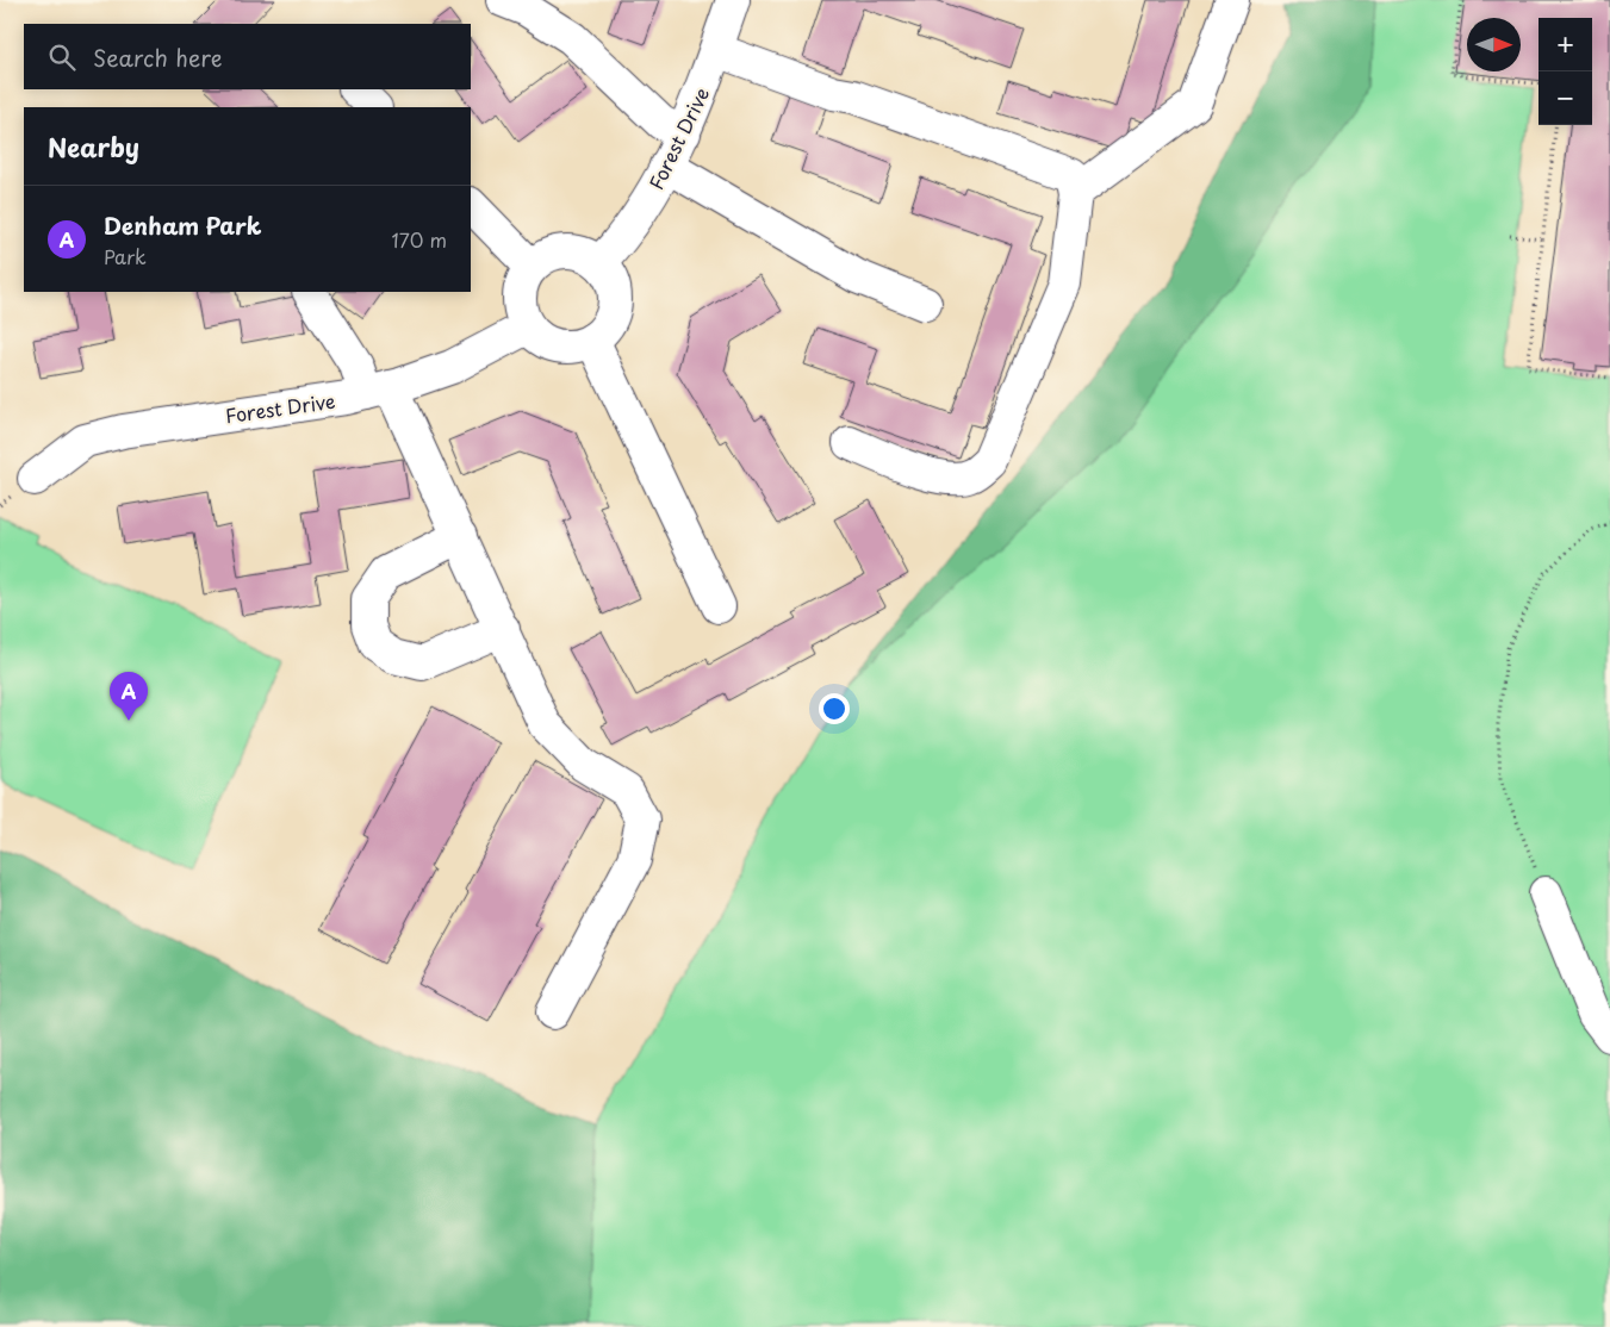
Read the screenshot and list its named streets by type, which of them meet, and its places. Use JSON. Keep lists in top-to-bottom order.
{
  "streets": {
    "street": ["Forest Drive"]
  },
  "north": "right",
  "page": {
    "map_buttons": ["+", "−"],
    "search": "Search here",
    "heading": "Nearby",
    "list": [
      {
        "mark": "A",
        "name": "Denham Park",
        "note": "Park",
        "value": "170 m"
      }
    ],
    "pins": "A"
  }
}
